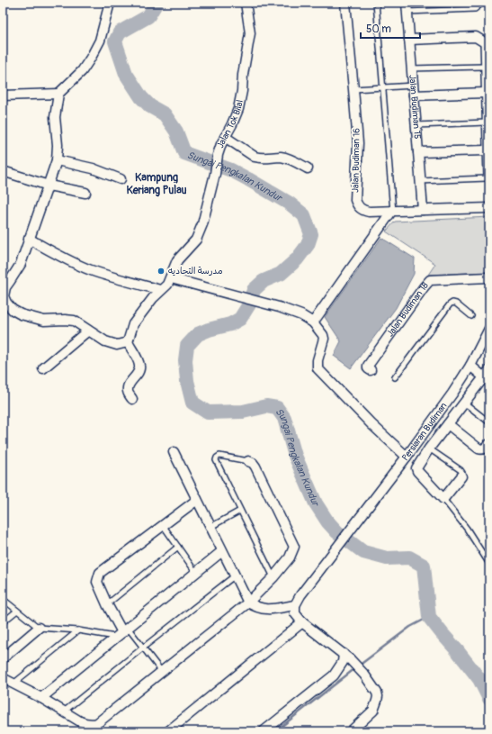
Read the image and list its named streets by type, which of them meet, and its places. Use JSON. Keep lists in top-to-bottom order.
{
  "streets": {
    "street": [
      "Jalan Budiman 15",
      "Jalan Tok Bilal",
      "Jalan Budiman 16",
      "Jalan Budiman 18",
      "Persiaran Budiman"
    ]
  },
  "crossings": [
    ["Jalan Budiman 15", "Jalan Budiman 16"]
  ],
  "districts": ["Kampung Keriang Pulau"],
  "water": ["Sungai Pengkalan Kundur"],
  "places": ["مدرسة التحاديه"],
  "scale_bar": "50 m"
}
